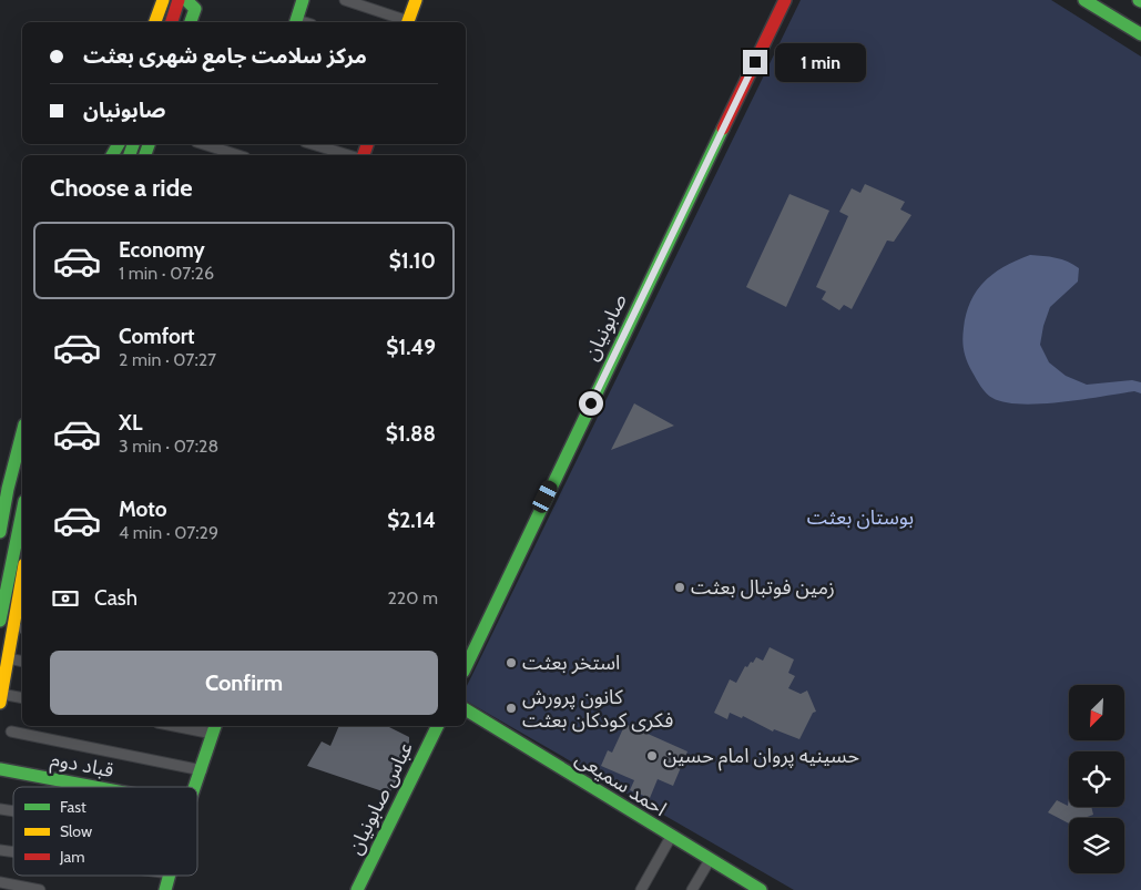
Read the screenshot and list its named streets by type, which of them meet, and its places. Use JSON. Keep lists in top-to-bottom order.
{
  "streets": {
    "main road": [
      "صابونیان",
      "قباد دوم",
      "احمد سمیعی",
      "عباس صابونیان"
    ]
  },
  "parks": ["بوستان بعثت"],
  "places": [
    "زمین فوتبال بعثت",
    "استخر بعثت",
    "کانون پرورش فکری کودکان بعثت",
    "حسینیه پروان امام حسین"
  ],
  "legend": ["Fast", "Slow", "Jam"],
  "north": "bottom left",
  "page": {
    "banner": ["مرکز سلامت جامع شهری بعثت", "صابونیان"],
    "bubble": "1 min",
    "heading": "Choose a ride",
    "list": [
      {
        "name": "Economy",
        "note": "1 min · 07:26",
        "value": "$1.10"
      },
      {
        "name": "Comfort",
        "note": "2 min · 07:27",
        "value": "$1.49"
      },
      {
        "name": "XL",
        "note": "3 min · 07:28",
        "value": "$1.88"
      },
      {
        "name": "Moto",
        "note": "4 min · 07:29",
        "value": "$2.14"
      }
    ],
    "pay": ["Cash", "220 m"],
    "buttons": "Confirm"
  }
}
